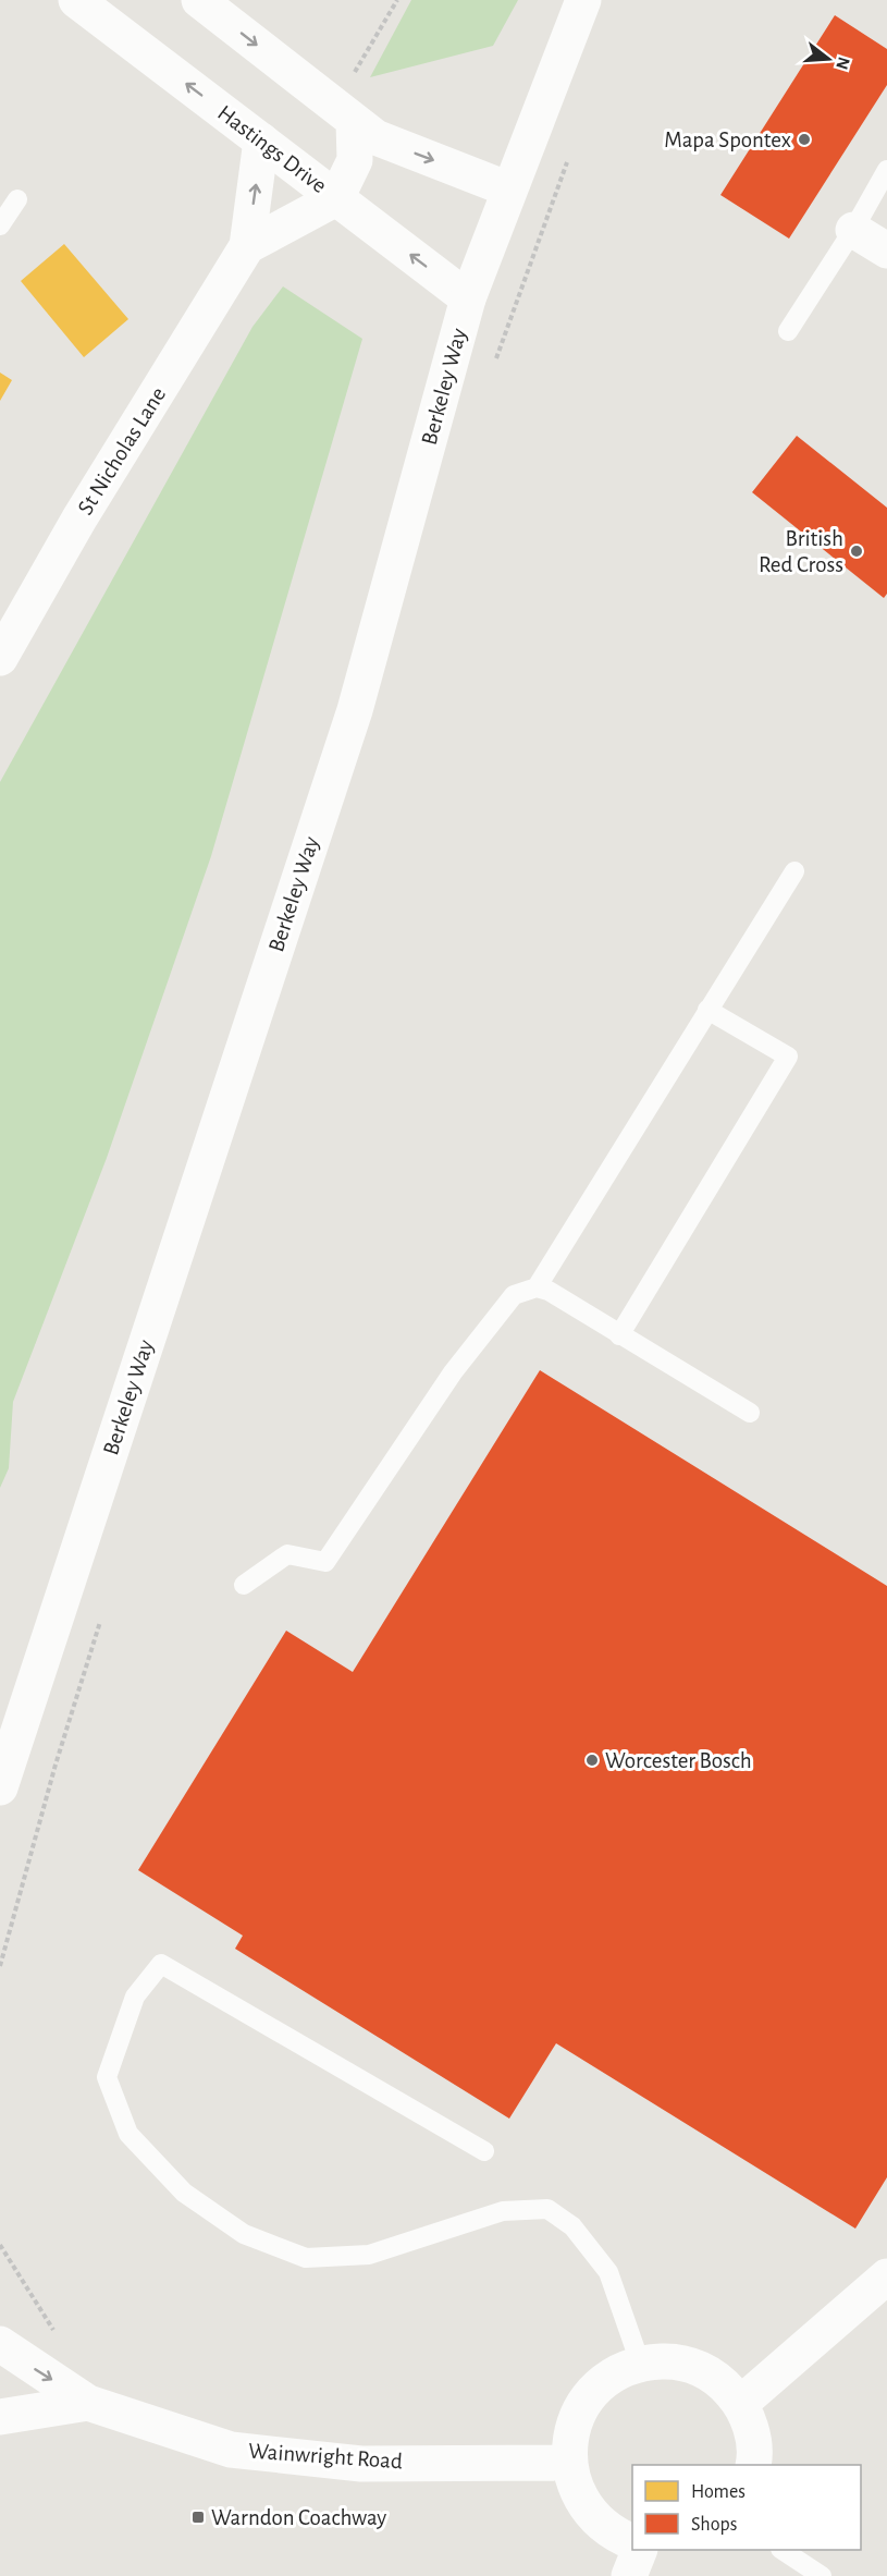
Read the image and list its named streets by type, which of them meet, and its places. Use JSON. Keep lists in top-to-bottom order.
{
  "streets": {
    "street": [
      "Hastings Drive",
      "Berkeley Way",
      "St Nicholas Lane",
      "Wainwright Road"
    ]
  },
  "crossings": [
    ["Hastings Drive", "Berkeley Way"],
    ["Hastings Drive", "St Nicholas Lane"]
  ],
  "places": {
    "other": ["Mapa Spontex", "British Red Cross", "Worcester Bosch"],
    "transit": ["Warndon Coachway"]
  },
  "legend": ["Homes", "Shops"],
  "north": "right"
}
